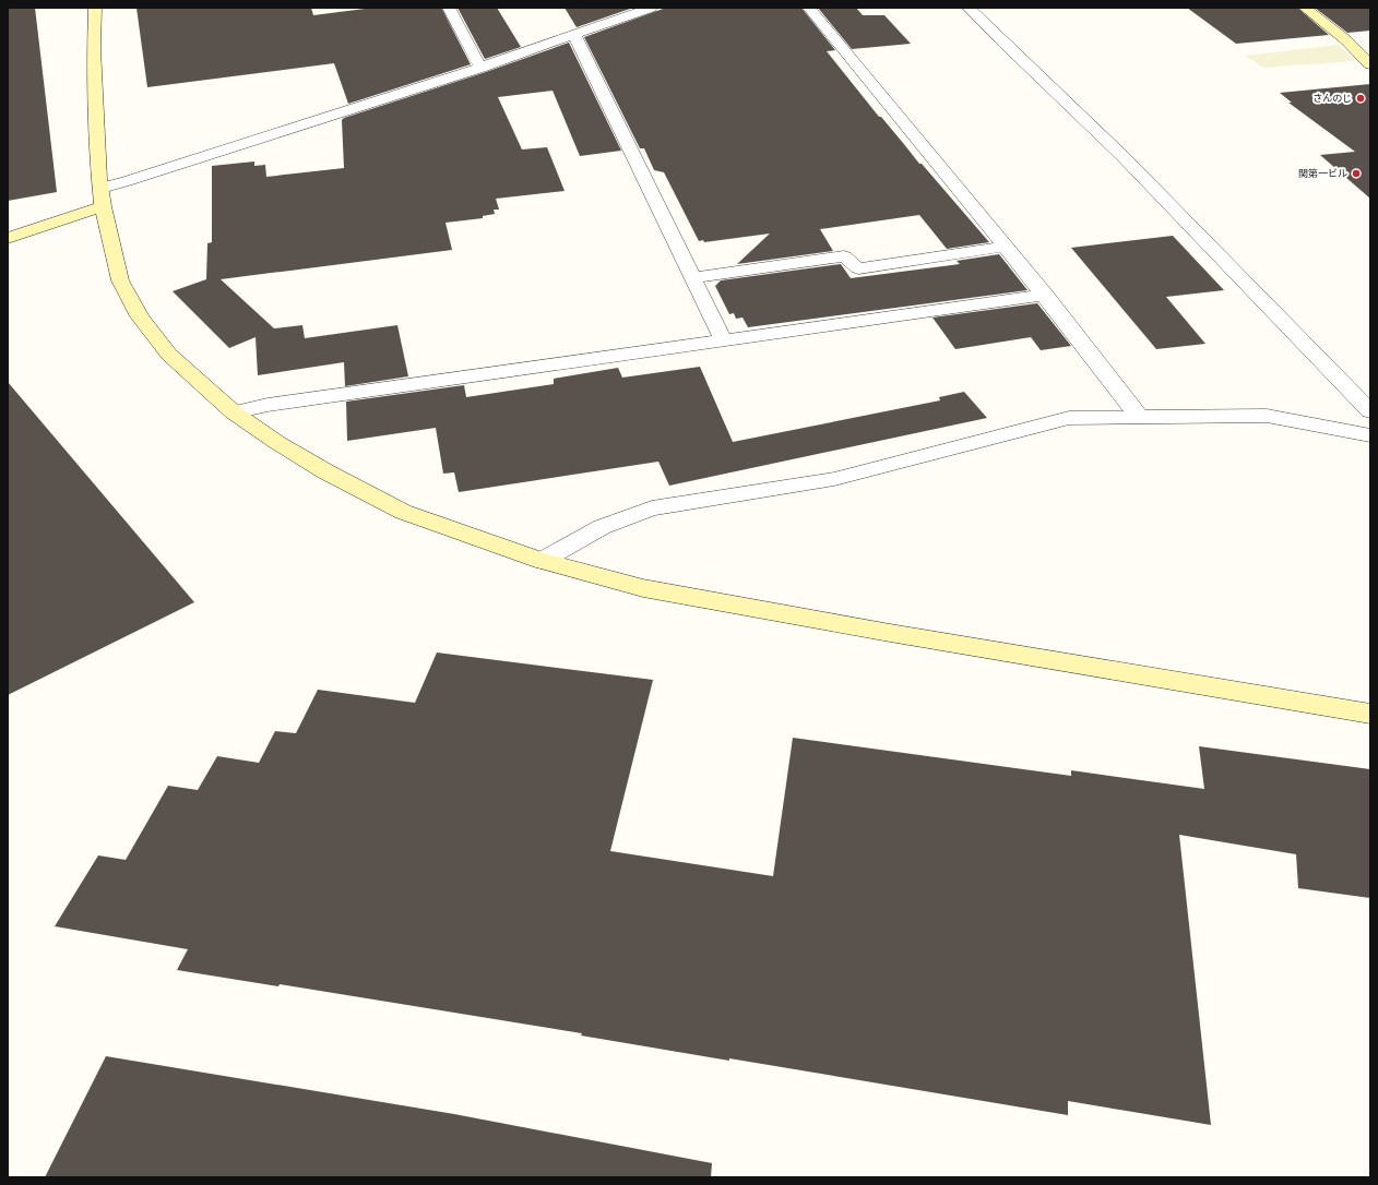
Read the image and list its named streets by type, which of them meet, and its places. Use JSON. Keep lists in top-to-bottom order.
{
  "places": ["さんのじ", "関第一ビル"]
}
